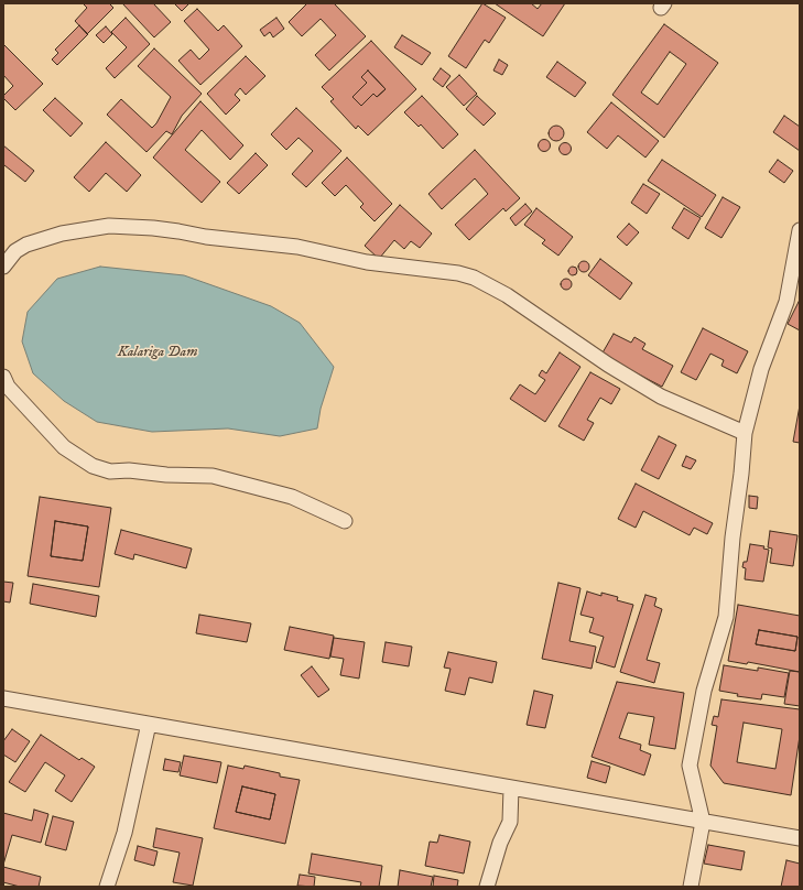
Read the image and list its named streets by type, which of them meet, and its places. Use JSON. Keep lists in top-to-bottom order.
{
  "water": ["Kalariga Dam"]
}
